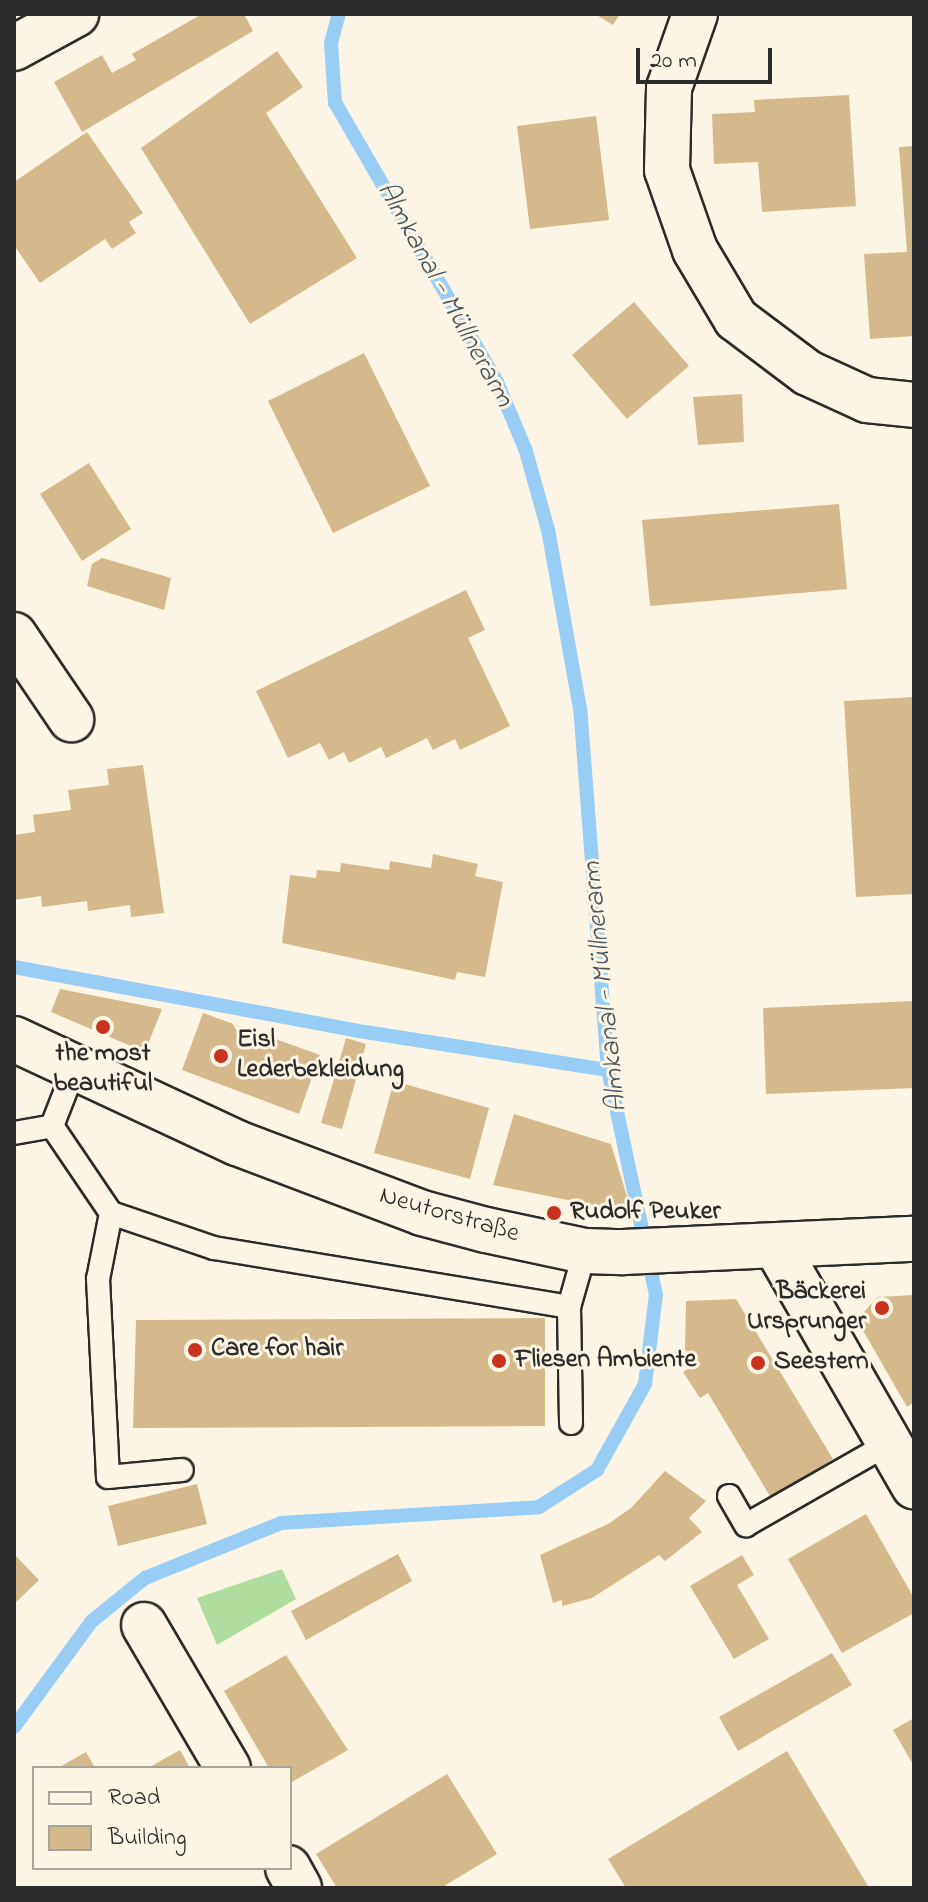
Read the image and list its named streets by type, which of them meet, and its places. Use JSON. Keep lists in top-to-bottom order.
{
  "streets": {
    "street": ["Neutorstraße"]
  },
  "water": ["Almkanal - Müllnerarm"],
  "places": [
    "the most beautiful",
    "Eisl Lederbekleidung",
    "Rudolf Peuker",
    "Bäckerei Ursprunger",
    "Care for hair",
    "Fliesen Ambiente",
    "Seestern"
  ],
  "legend": ["Road", "Building"],
  "scale_bar": "20 m"
}
